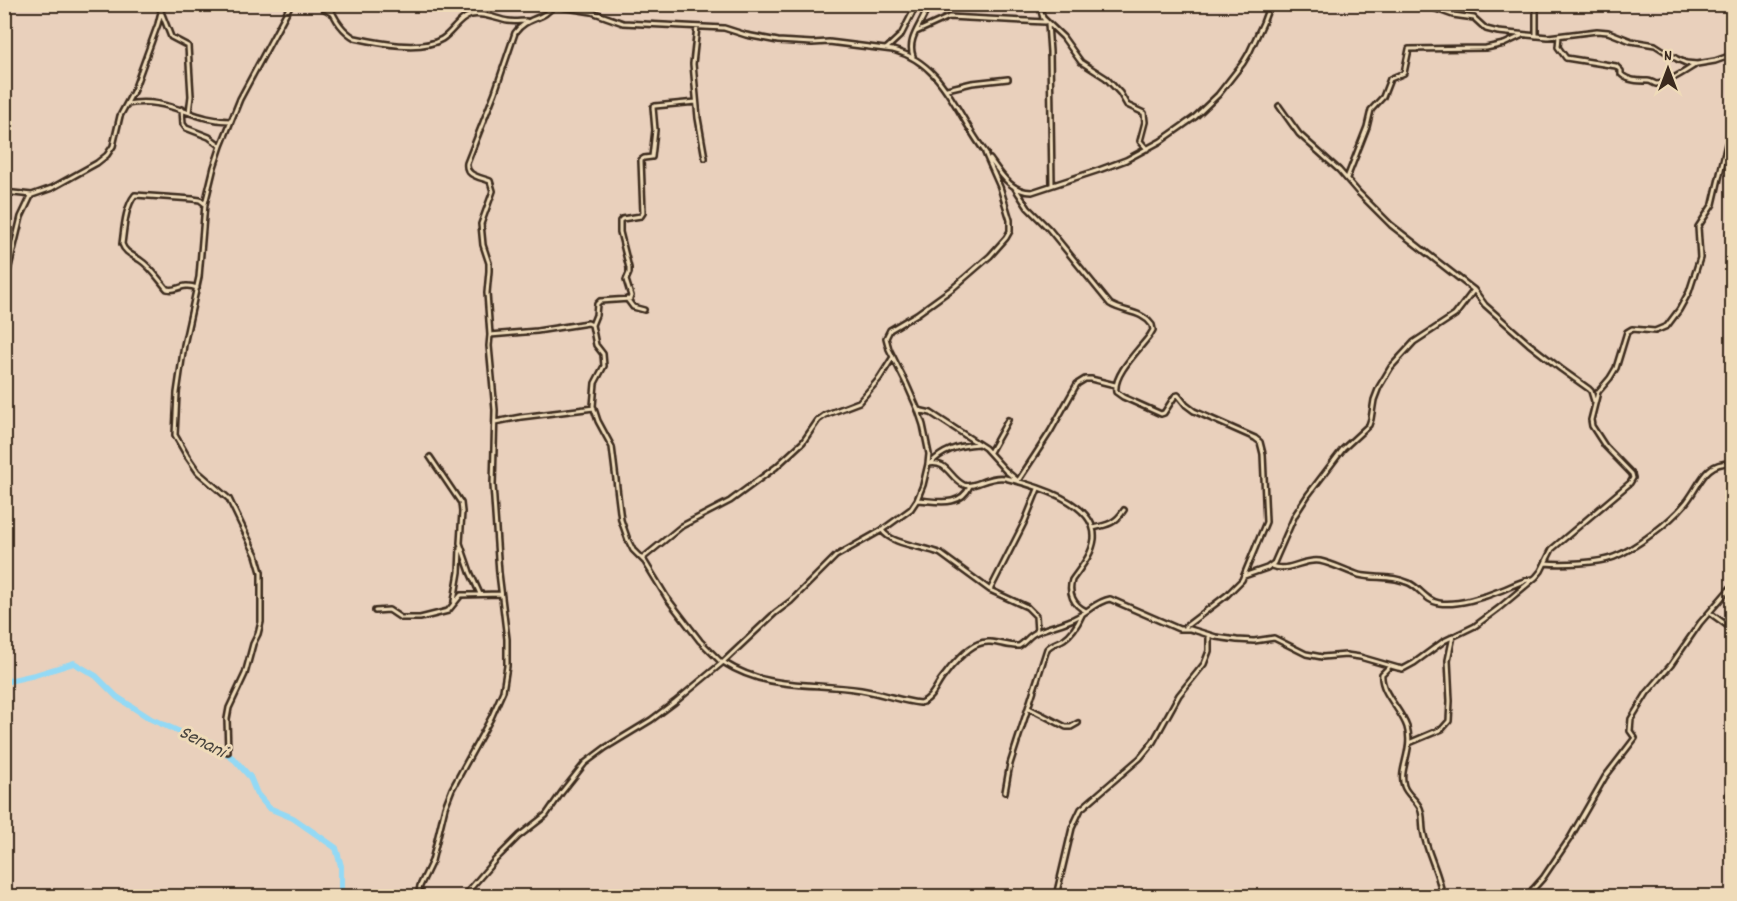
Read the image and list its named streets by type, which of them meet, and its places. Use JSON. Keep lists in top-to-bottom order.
{
  "water": ["Senani"],
  "north": "top"
}
